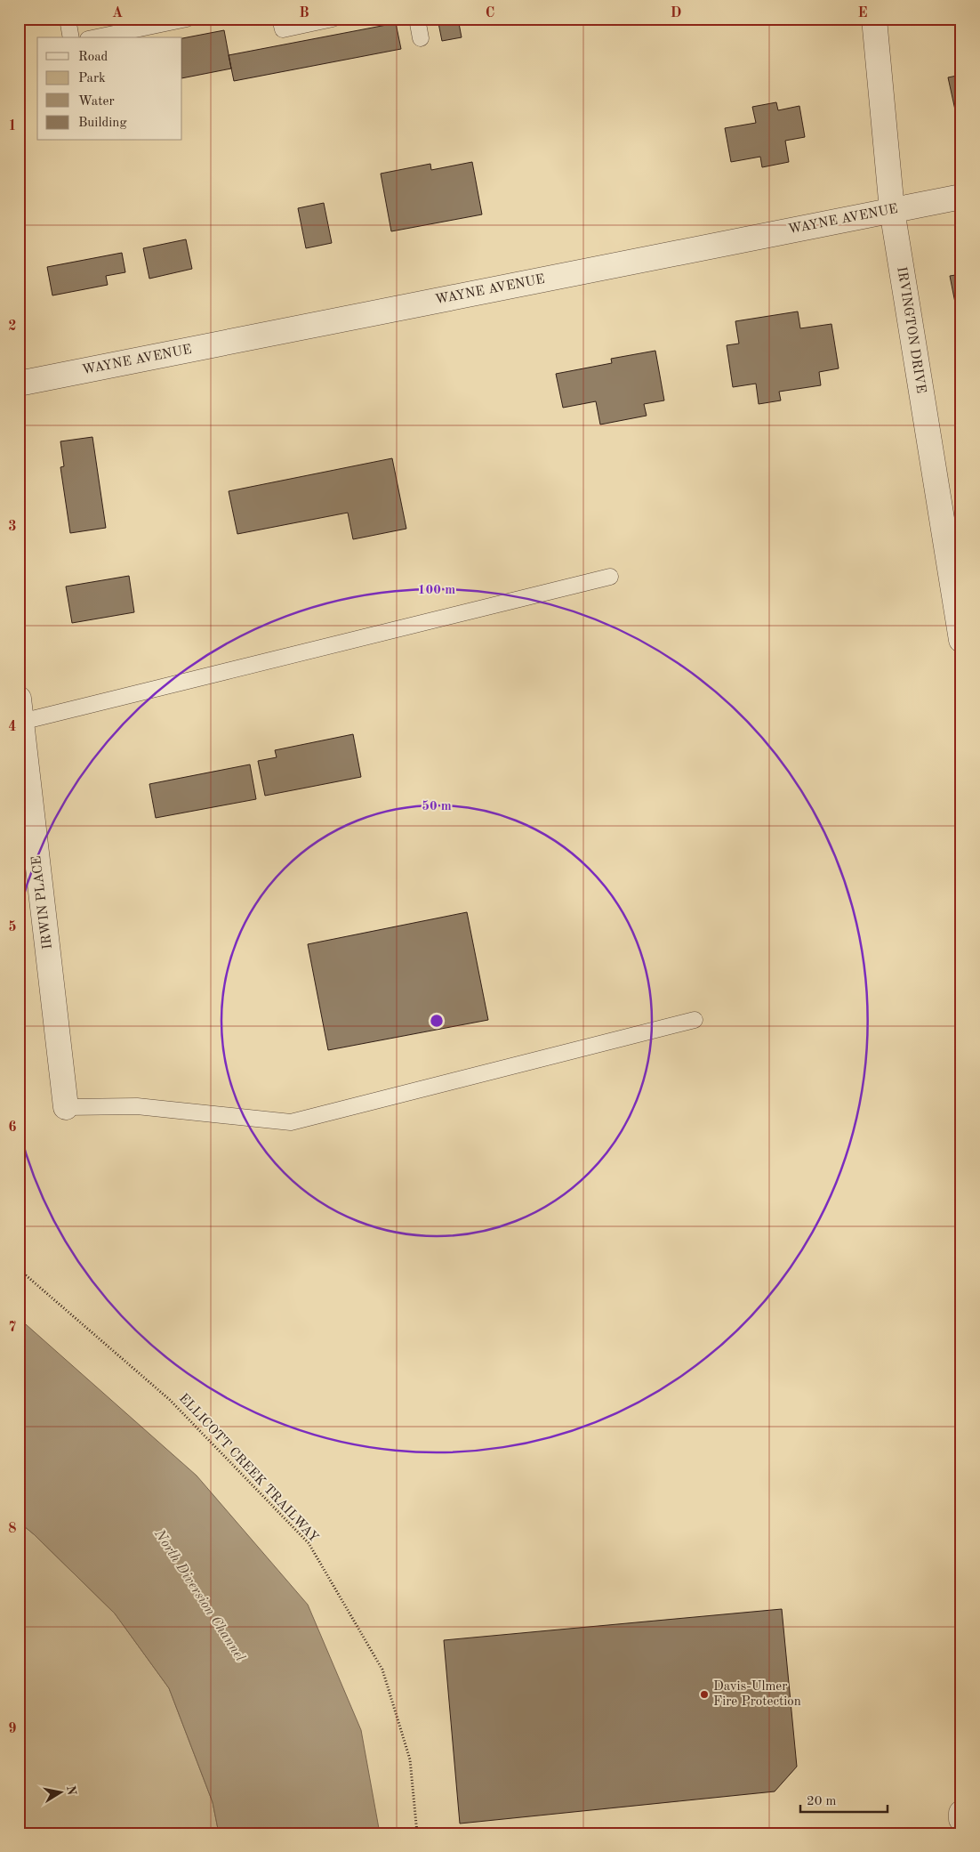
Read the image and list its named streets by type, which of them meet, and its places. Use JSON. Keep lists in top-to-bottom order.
{
  "streets": {
    "street": ["WAYNE AVENUE", "IRVINGTON DRIVE", "IRWIN PLACE"],
    "path": ["ELLICOTT CREEK TRAILWAY"]
  },
  "crossings": [
    ["WAYNE AVENUE", "IRVINGTON DRIVE"]
  ],
  "water": ["North Diversion Channel"],
  "places": ["Davis-Ulmer Fire Protection"],
  "legend": [
    "Road",
    "Park",
    "Water",
    "Building"
  ],
  "scale_bar": "20 m",
  "north": "right",
  "grid": {
    "columns": [
      "A",
      "B",
      "C",
      "D",
      "E"
    ],
    "rows": [
      "1",
      "2",
      "3",
      "4",
      "5",
      "6",
      "7",
      "8",
      "9"
    ]
  },
  "rings": ["100 m", "50 m"]
}
